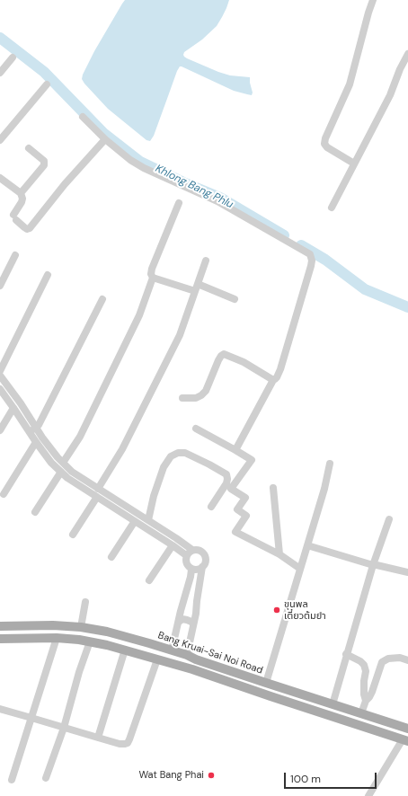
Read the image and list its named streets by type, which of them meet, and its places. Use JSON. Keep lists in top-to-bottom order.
{
  "streets": {
    "main road": ["Bang Kruai-Sai Noi Road"]
  },
  "water": ["Khlong Bang Phlu"],
  "places": ["ขุนพล เตี๋ยวต้มยำ", "Wat Bang Phai"],
  "scale_bar": "100 m"
}
